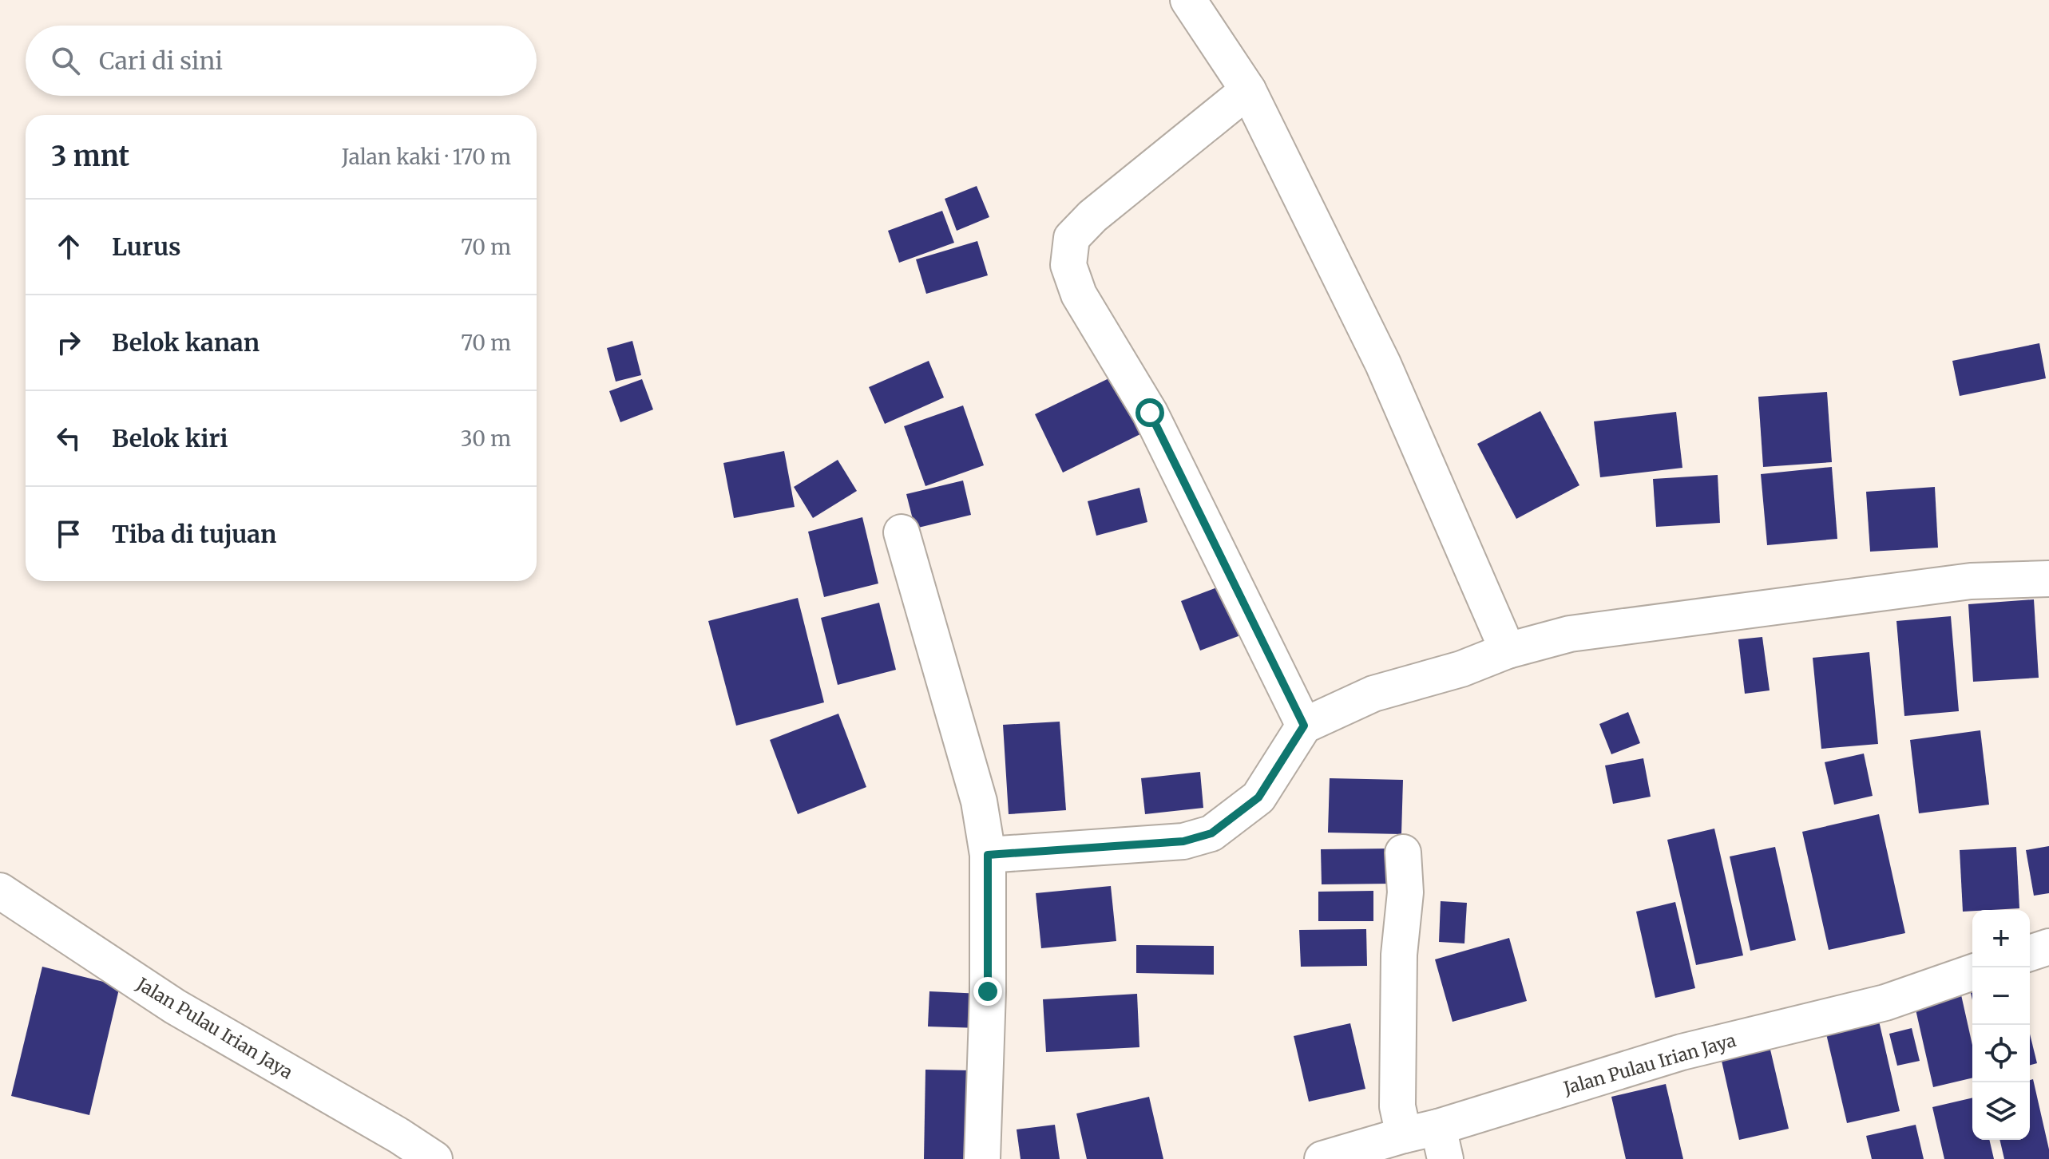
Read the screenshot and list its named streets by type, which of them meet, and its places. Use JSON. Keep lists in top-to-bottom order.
{
  "streets": {
    "street": ["Jalan Pulau Irian Jaya"]
  },
  "page": {
    "search": "Cari di sini",
    "heading": ["3 mnt", "Jalan kaki · 170 m"],
    "list": [
      ["Lurus", "70 m"],
      ["Belok kanan", "70 m"],
      ["Belok kiri", "30 m"],
      "Tiba di tujuan"
    ],
    "map_buttons": ["+", "−"]
  }
}
